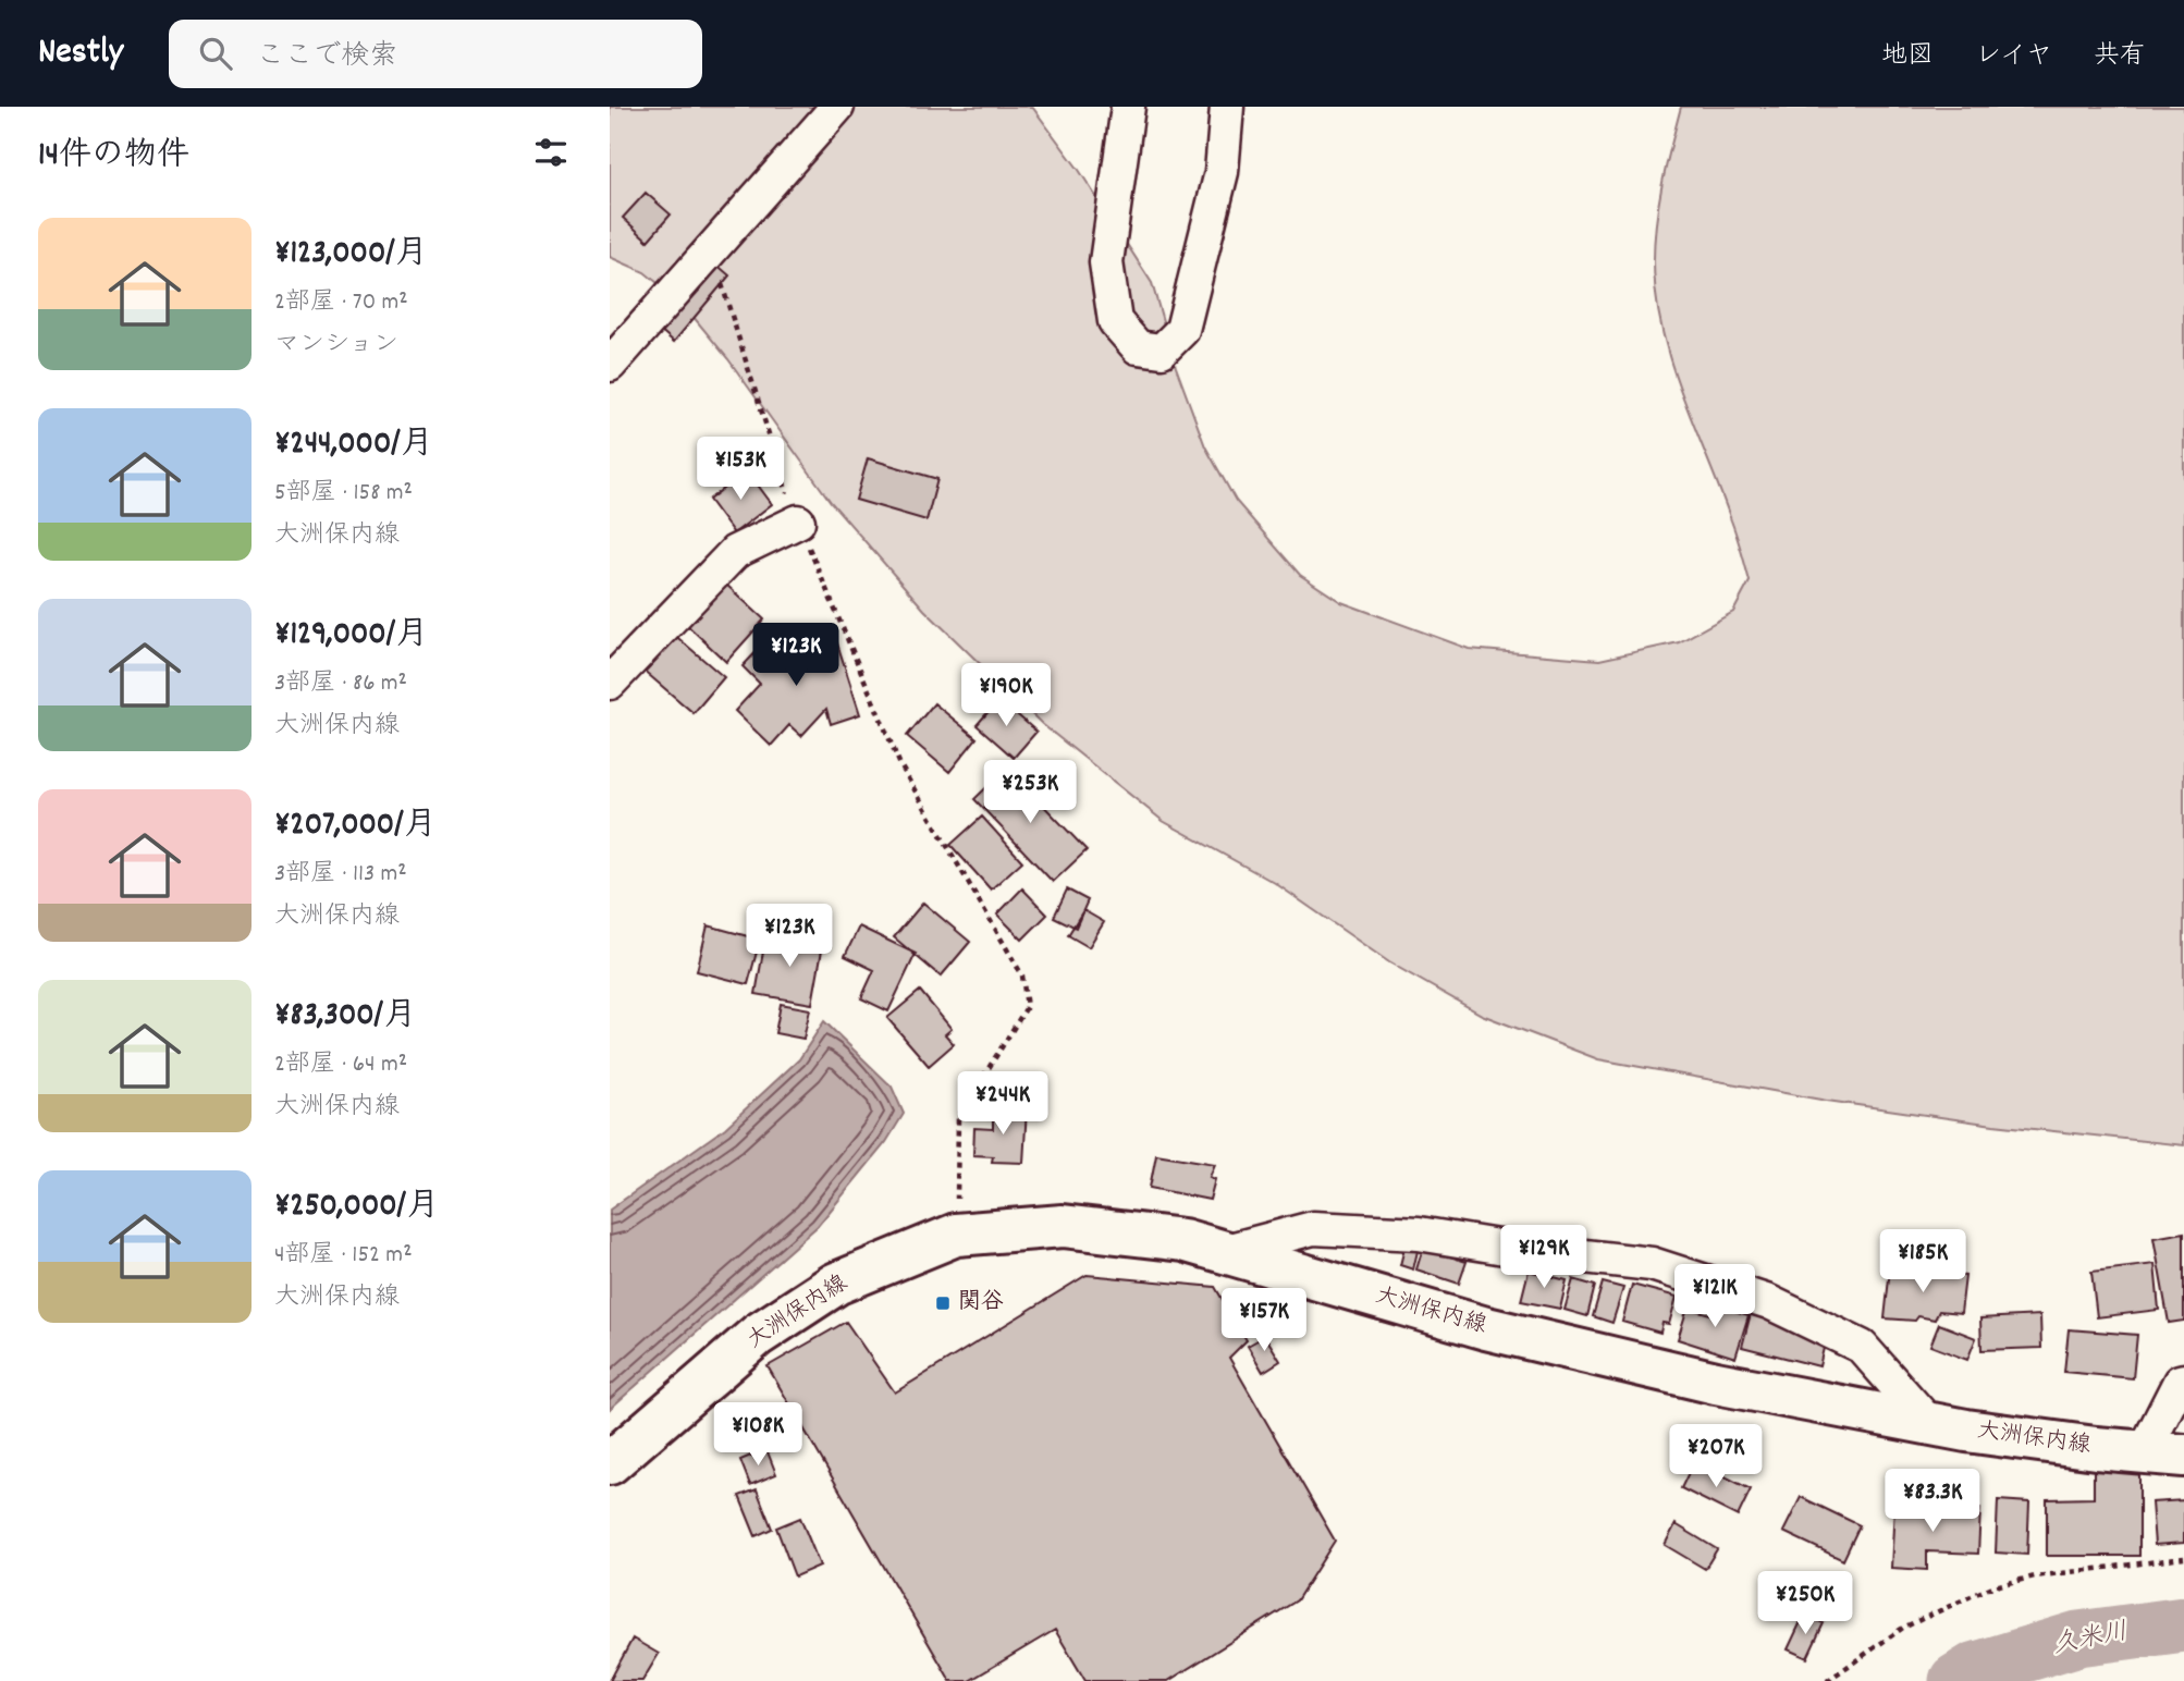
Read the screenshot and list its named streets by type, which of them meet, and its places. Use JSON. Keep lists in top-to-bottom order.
{
  "streets": {
    "main road": ["大洲保内線"]
  },
  "water": ["久米川"],
  "places": {
    "transit": ["関谷"]
  },
  "page": {
    "header": "Nestly",
    "search": "ここで検索",
    "nav": ["地図", "レイヤ", "共有"],
    "heading": "14件の物件",
    "list": [
      {
        "name": "¥123,000/月",
        "note": "2部屋 · 70 m² · マンション"
      },
      {
        "name": "¥244,000/月",
        "note": "5部屋 · 158 m² · 大洲保内線"
      },
      {
        "name": "¥129,000/月",
        "note": "3部屋 · 86 m² · 大洲保内線"
      },
      {
        "name": "¥207,000/月",
        "note": "3部屋 · 113 m² · 大洲保内線"
      },
      {
        "name": "¥83,300/月",
        "note": "2部屋 · 64 m² · 大洲保内線"
      },
      {
        "name": "¥250,000/月",
        "note": "4部屋 · 152 m² · 大洲保内線"
      }
    ],
    "price": [
      "¥153K",
      "¥123K",
      "¥190K",
      "¥253K",
      "¥123K",
      "¥244K",
      "¥129K",
      "¥185K",
      "¥121K",
      "¥157K",
      "¥108K",
      "¥207K",
      "¥83.3K",
      "¥250K"
    ]
  }
}
